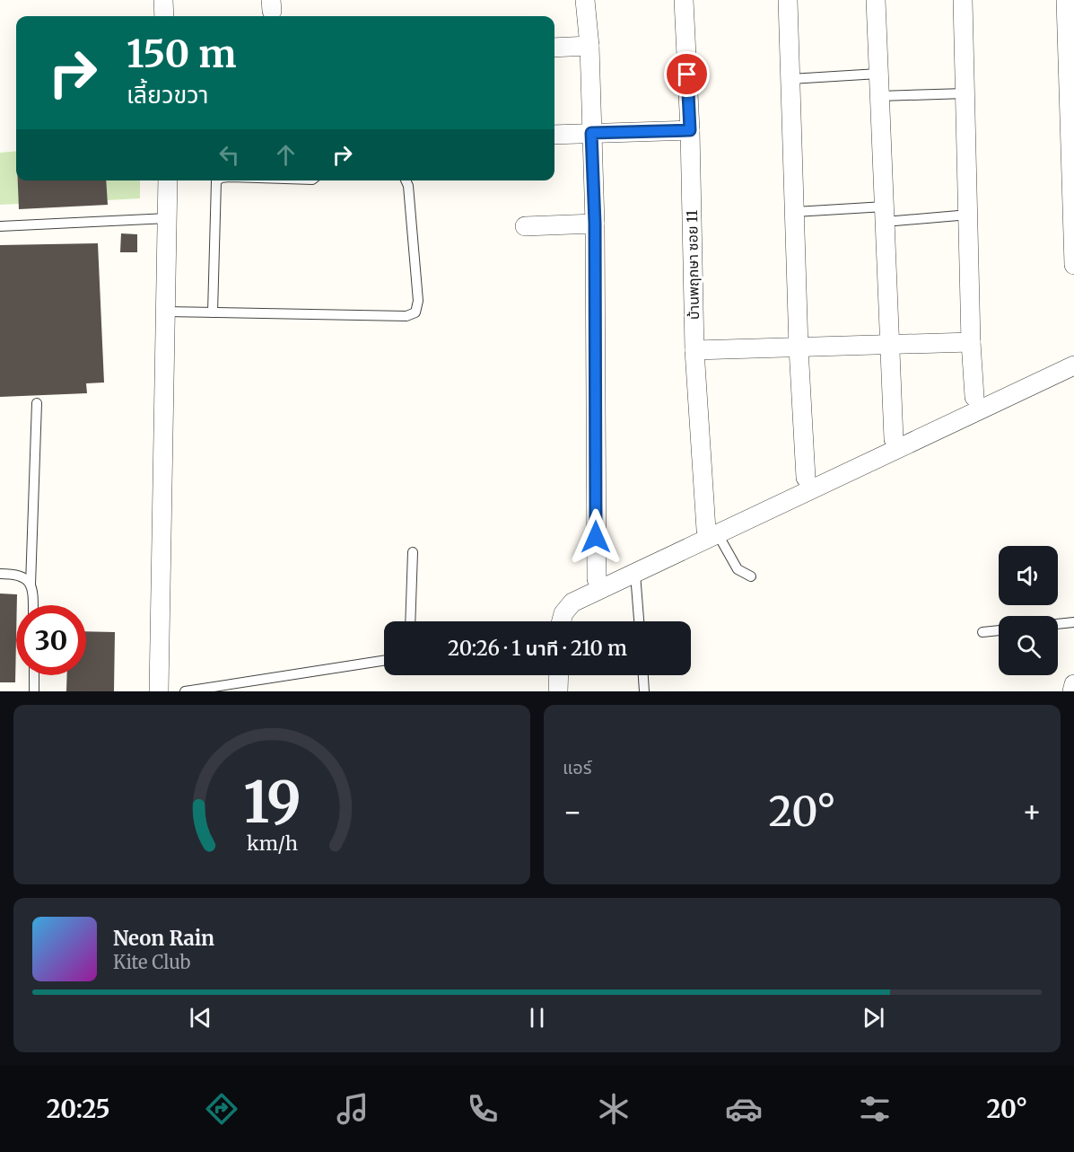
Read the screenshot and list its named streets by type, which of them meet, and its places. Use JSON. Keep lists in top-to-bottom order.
{
  "streets": {
    "street": ["บ้านพฤกษา ซอย 11"]
  },
  "page": {
    "turn": ["150 m", "เลี้ยวขวา"],
    "limit": "30",
    "trip": "20:26 · 1 นาที · 210 m",
    "tile": "แอร์",
    "heat": ["−", "20°", "+"],
    "song": ["Neon Rain", "Kite Club"],
    "tabs": ["20:25", "20°"],
    "gauge": ["19", "km/h"]
  }
}
